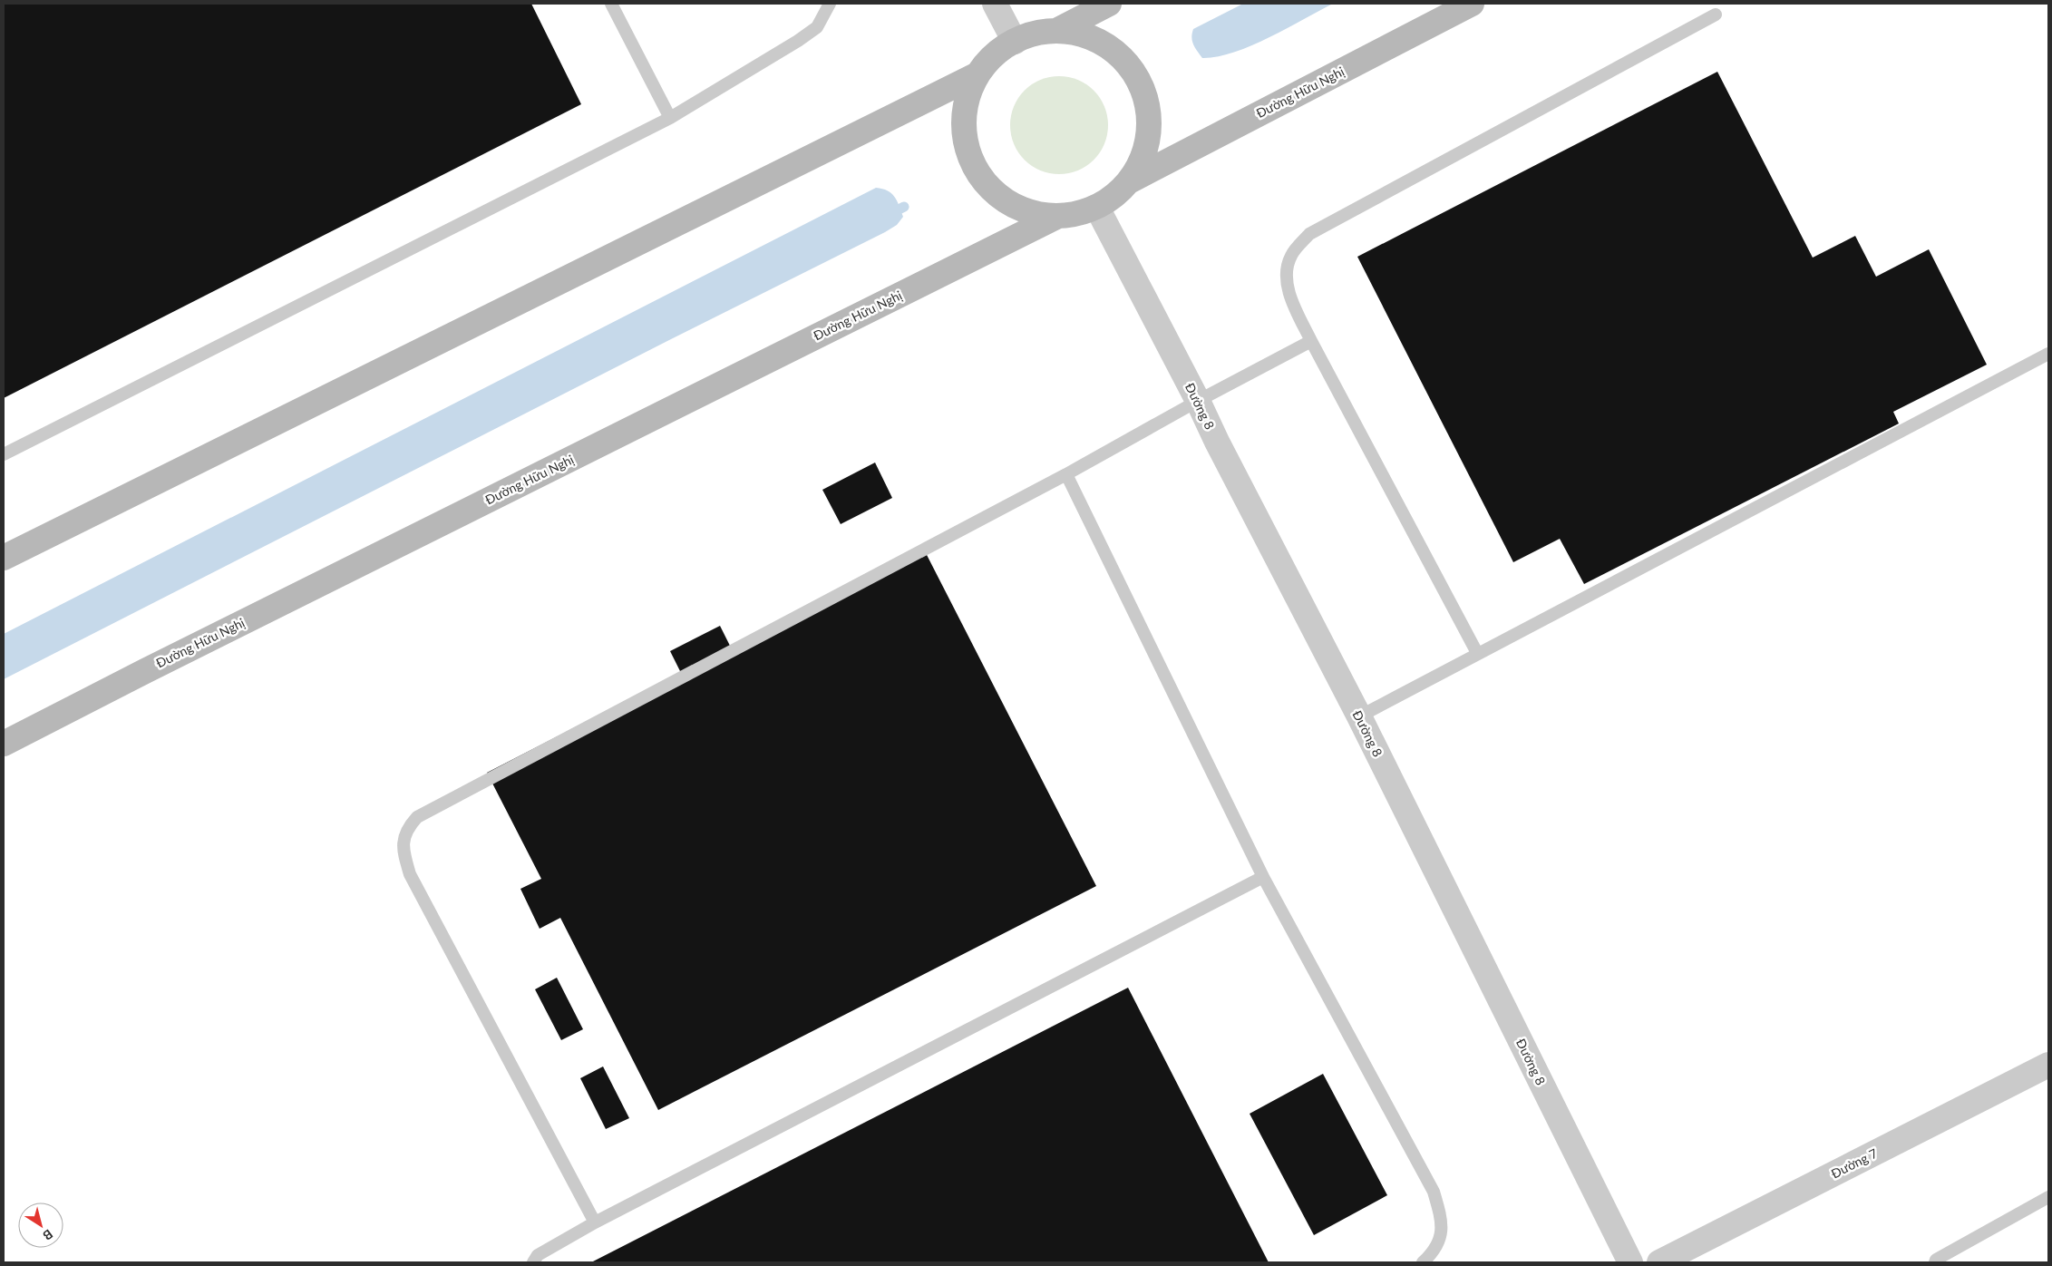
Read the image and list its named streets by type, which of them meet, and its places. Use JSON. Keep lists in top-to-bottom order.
{
  "streets": {
    "main road": ["Đường Hữu Nghị"],
    "street": ["Đường 8", "Đường 7"]
  },
  "north": "bottom right"
}
